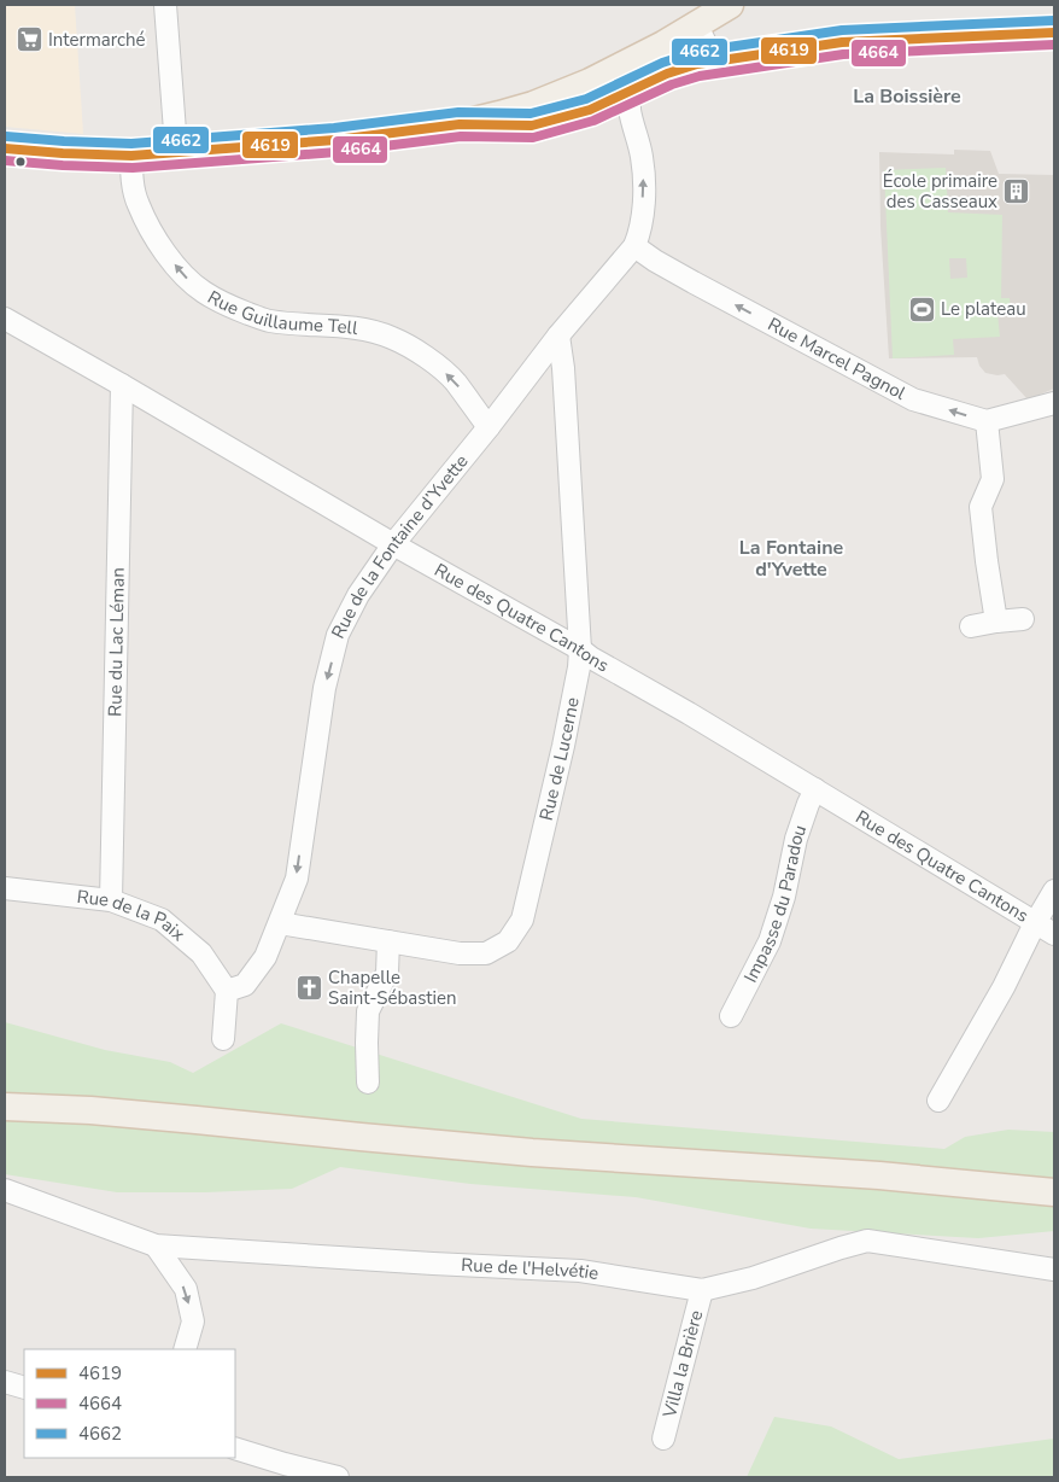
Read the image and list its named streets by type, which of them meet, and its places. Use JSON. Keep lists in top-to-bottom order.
{
  "streets": {
    "street": [
      "Rue Guillaume Tell",
      "Rue Marcel Pagnol",
      "Rue de la Fontaine d’Yvette",
      "Rue des Quatre Cantons",
      "Rue du Lac Léman",
      "Rue de Lucerne",
      "Impasse du Paradou",
      "Rue de la Paix",
      "Rue de l'Helvétie",
      "Villa la Brière"
    ]
  },
  "crossings": [
    ["Rue Guillaume Tell", "Rue de la Fontaine d’Yvette"],
    ["Rue Marcel Pagnol", "Rue de la Fontaine d’Yvette"],
    ["Rue de la Fontaine d’Yvette", "Rue des Quatre Cantons"],
    ["Rue de la Fontaine d’Yvette", "Rue de Lucerne"],
    ["Rue de la Fontaine d’Yvette", "Rue de la Paix"],
    ["Rue des Quatre Cantons", "Rue du Lac Léman"],
    ["Rue des Quatre Cantons", "Rue de Lucerne"],
    ["Rue des Quatre Cantons", "Impasse du Paradou"],
    ["Rue du Lac Léman", "Rue de la Paix"],
    ["Rue de l'Helvétie", "Villa la Brière"]
  ],
  "one_way": ["Rue Guillaume Tell", "Rue Marcel Pagnol"],
  "districts": ["La Boissière", "La Fontaine d'Yvette"],
  "places": {
    "supermarket": ["Intermarché"],
    "building": ["École primaire des Casseaux"],
    "sports": ["Le plateau"],
    "church": ["Chapelle Saint-Sébastien"]
  },
  "lines": ["transit line 4662", "transit line 4619", "transit line 4664"],
  "legend": ["4619", "4664", "4662"]
}
